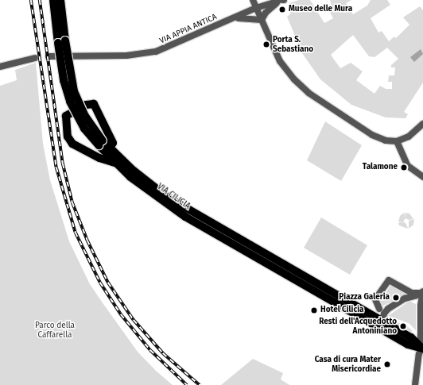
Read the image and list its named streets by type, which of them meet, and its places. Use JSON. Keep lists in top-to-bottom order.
{
  "streets": {
    "main road": ["VIA CILICIA"],
    "street": ["VIA APPIA ANTICA"]
  },
  "parks": ["Parco della Caffarella"],
  "places": [
    "Museo delle Mura",
    "Porta S. Sebastiano",
    "Talamone",
    "Piazza Galeria",
    "Hotel Cilicia",
    "Resti dell'Acquedotto Antoniniano",
    "Casa di cura Mater Misericordiae"
  ]
}
